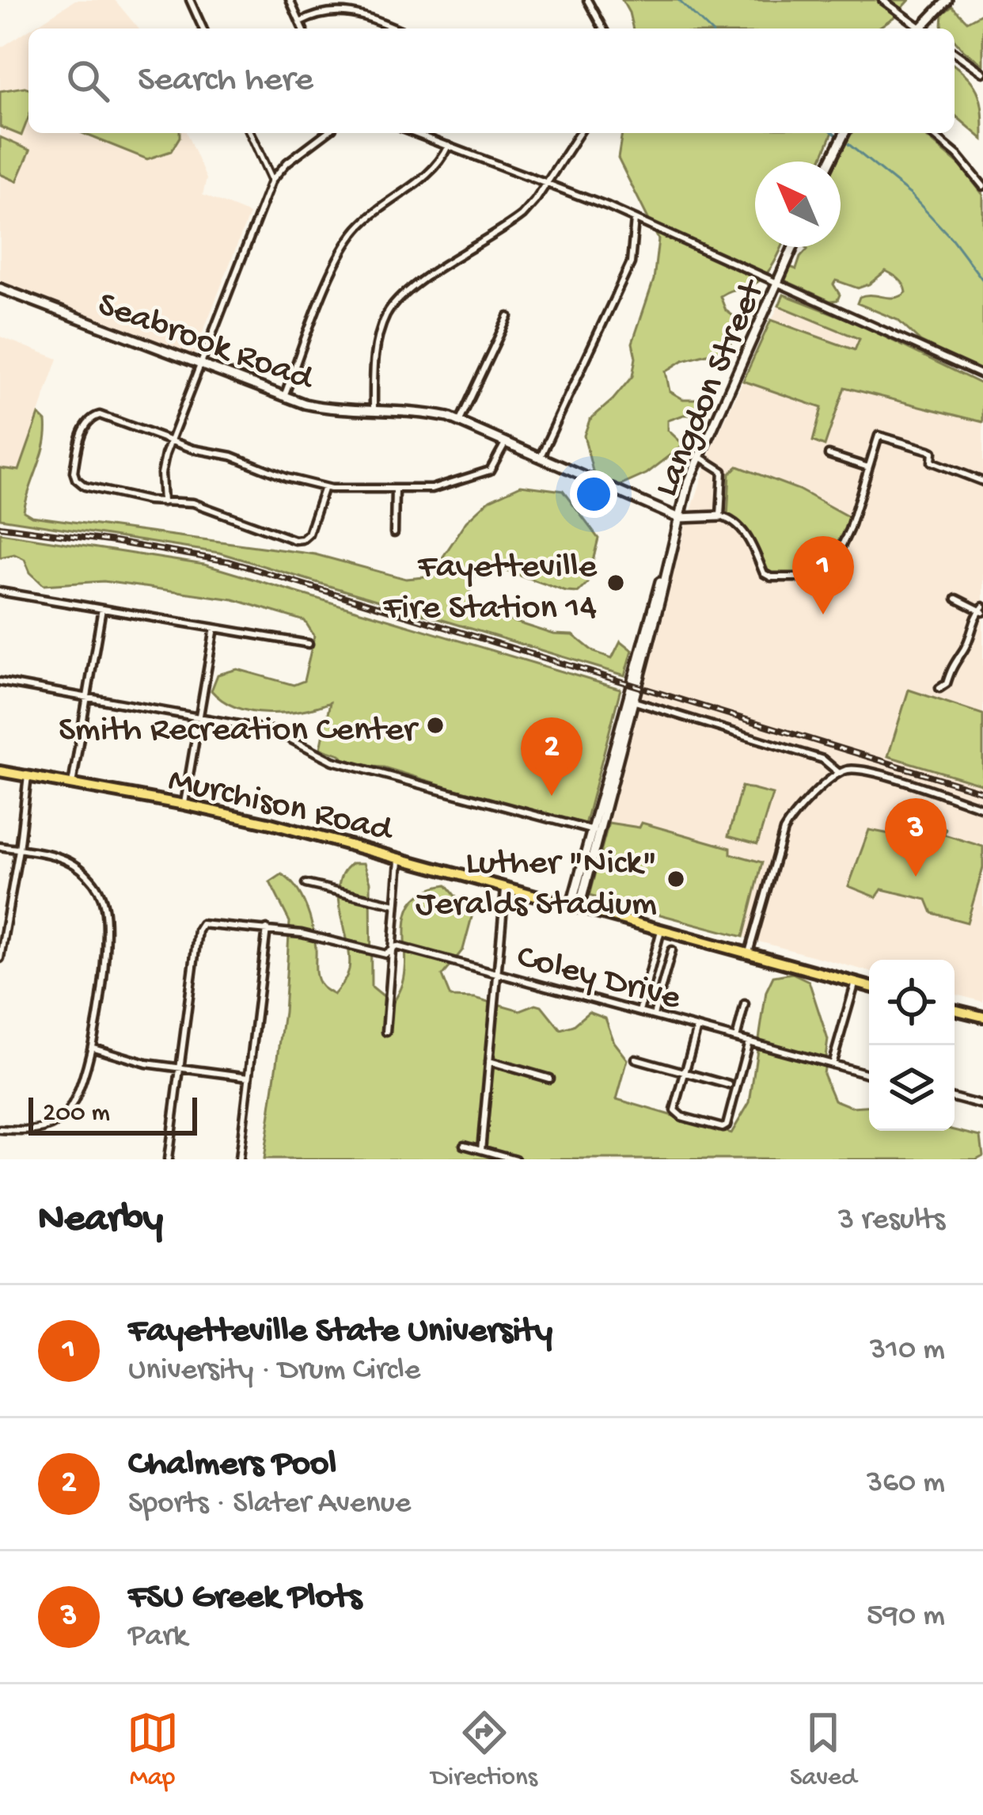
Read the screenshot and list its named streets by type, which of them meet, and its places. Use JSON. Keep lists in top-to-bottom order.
{
  "streets": {
    "main road": ["Murchison Road"],
    "street": ["Seabrook Road", "Langdon Street", "Coley Drive"]
  },
  "crossings": [
    ["Seabrook Road", "Langdon Street"],
    ["Langdon Street", "Murchison Road"]
  ],
  "places": ["Fayetteville Fire Station 14", "Smith Recreation Center", "Luther \"Nick\" Jeralds Stadium"],
  "scale_bar": "200 m",
  "north": "top left",
  "page": {
    "search": "Search here",
    "pins": ["1", "2", "3"],
    "scale": "200 m",
    "heading": ["Nearby", "3 results"],
    "list": [
      {
        "mark": "1",
        "name": "Fayetteville State University",
        "note": "University · Drum Circle",
        "value": "310 m"
      },
      {
        "mark": "2",
        "name": "Chalmers Pool",
        "note": "Sports · Slater Avenue",
        "value": "360 m"
      },
      {
        "mark": "3",
        "name": "FSU Greek Plots",
        "note": "Park",
        "value": "590 m"
      }
    ],
    "nav": ["Map", "Directions", "Saved"]
  }
}
